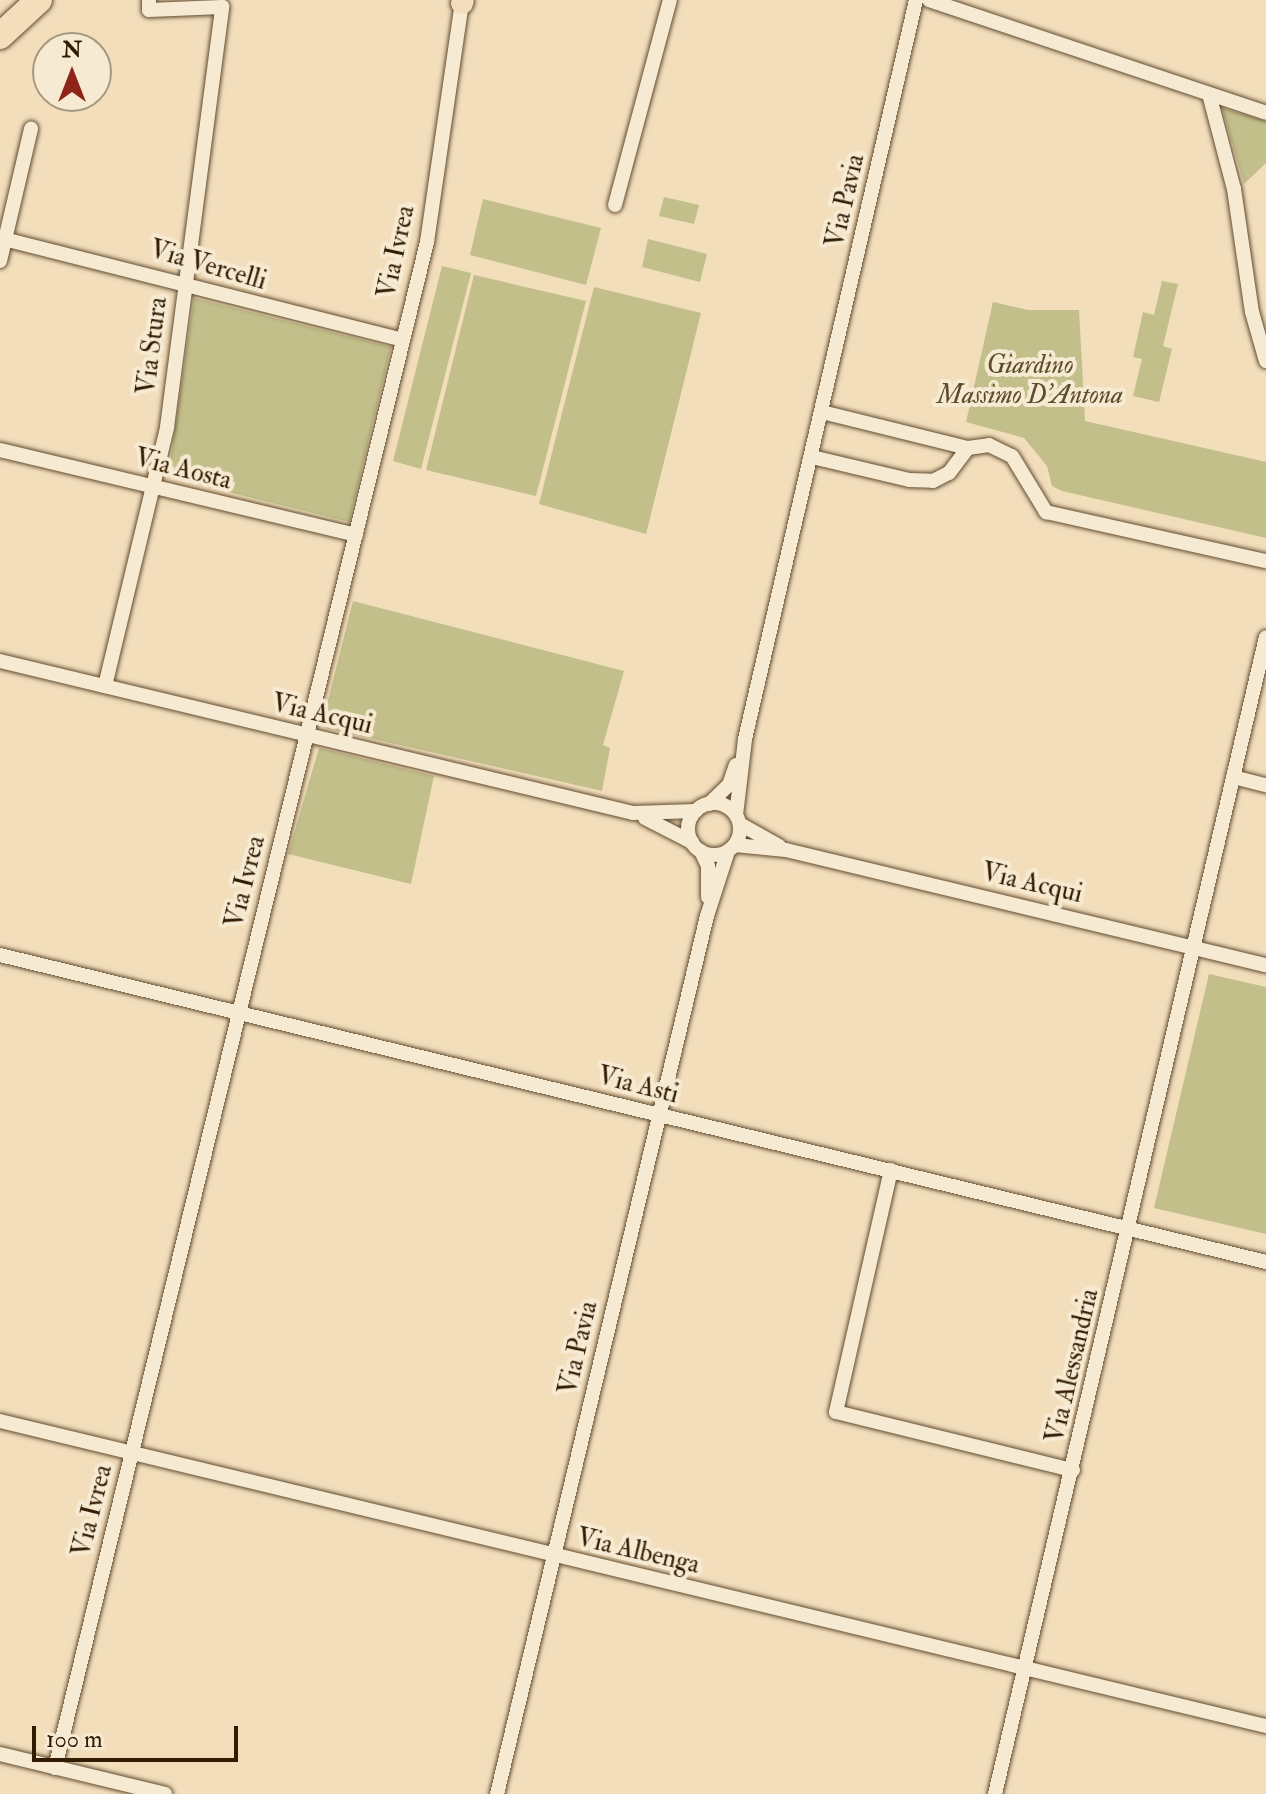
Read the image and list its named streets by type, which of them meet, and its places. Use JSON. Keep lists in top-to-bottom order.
{
  "streets": {
    "street": [
      "Via Pavia",
      "Via Ivrea",
      "Via Vercelli",
      "Via Stura",
      "Via Aosta",
      "Via Acqui",
      "Via Asti",
      "Via Alessandria",
      "Via Albenga"
    ]
  },
  "crossings": [
    ["Via Pavia", "Via Acqui"],
    ["Via Pavia", "Via Asti"],
    ["Via Pavia", "Via Albenga"],
    ["Via Ivrea", "Via Vercelli"],
    ["Via Ivrea", "Via Aosta"],
    ["Via Ivrea", "Via Acqui"],
    ["Via Ivrea", "Via Asti"],
    ["Via Ivrea", "Via Albenga"],
    ["Via Vercelli", "Via Stura"],
    ["Via Stura", "Via Aosta"],
    ["Via Stura", "Via Acqui"],
    ["Via Acqui", "Via Alessandria"],
    ["Via Asti", "Via Alessandria"],
    ["Via Alessandria", "Via Albenga"]
  ],
  "parks": ["Giardino Massimo D'Antona"],
  "scale_bar": "100 m",
  "north": "top"
}
